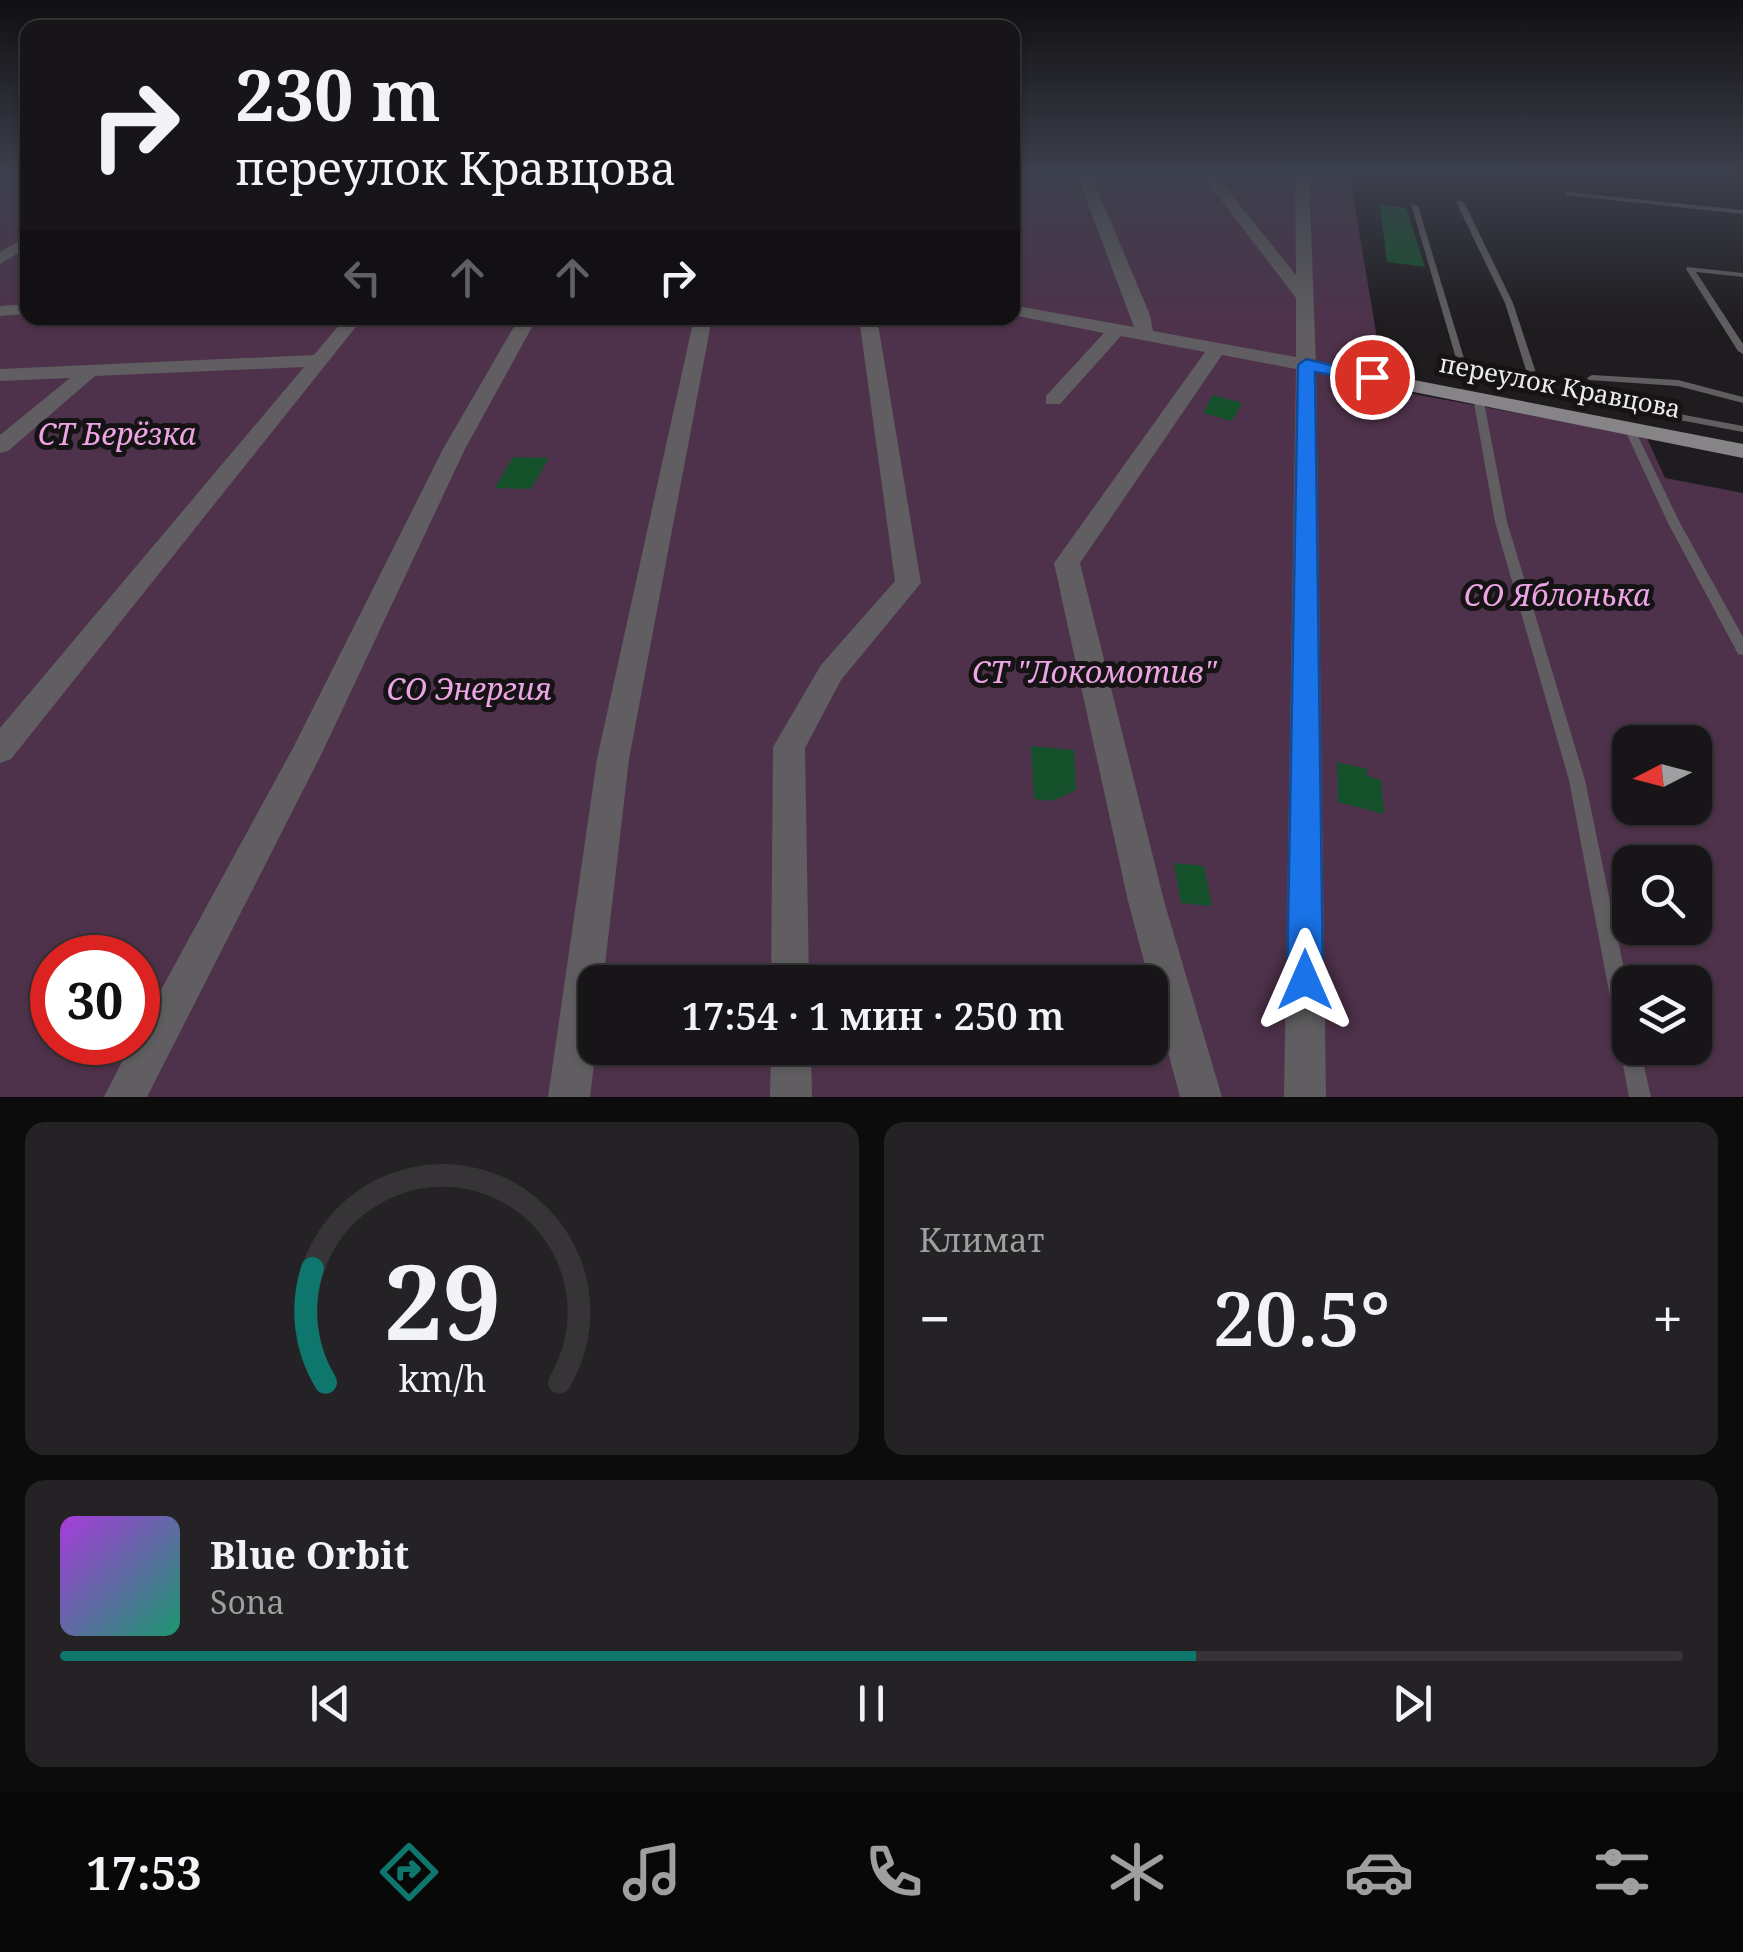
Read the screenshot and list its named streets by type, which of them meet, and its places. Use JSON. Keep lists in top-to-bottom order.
{
  "streets": {
    "street": ["переулок Кравцова"]
  },
  "parks": [
    "СТ Берёзка",
    "СО Яблонька",
    "СТ \"Локомотив\"",
    "СО Энергия"
  ],
  "north": "left",
  "page": {
    "turn": ["230 m", "переулок Кравцова"],
    "limit": "30",
    "trip": "17:54 · 1 мин · 250 m",
    "tile": "Климат",
    "heat": ["−", "20.5°", "+"],
    "song": ["Blue Orbit", "Sona"],
    "tabs": "17:53",
    "gauge": ["29", "km/h"]
  }
}
